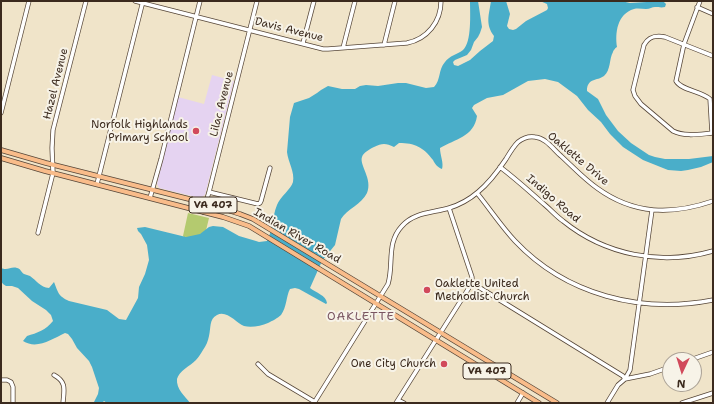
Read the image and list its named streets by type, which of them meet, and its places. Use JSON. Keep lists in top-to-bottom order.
{
  "streets": {
    "main road": ["VA 407", "Indian River Road"],
    "street": [
      "Davis Avenue",
      "Hazel Avenue",
      "Lilac Avenue",
      "Oaklette Drive",
      "Indigo Road"
    ]
  },
  "crossings": [
    ["Davis Avenue", "Lilac Avenue"],
    ["Hazel Avenue", "Indian River Road"],
    ["Lilac Avenue", "Indian River Road"],
    ["Oaklette Drive", "Indigo Road"],
    ["Oaklette Drive", "Indian River Road"]
  ],
  "districts": ["OAKLETTE"],
  "places": ["Norfolk Highlands Primary School", "Oaklette United Methodist Church", "One City Church"],
  "north": "bottom"
}
